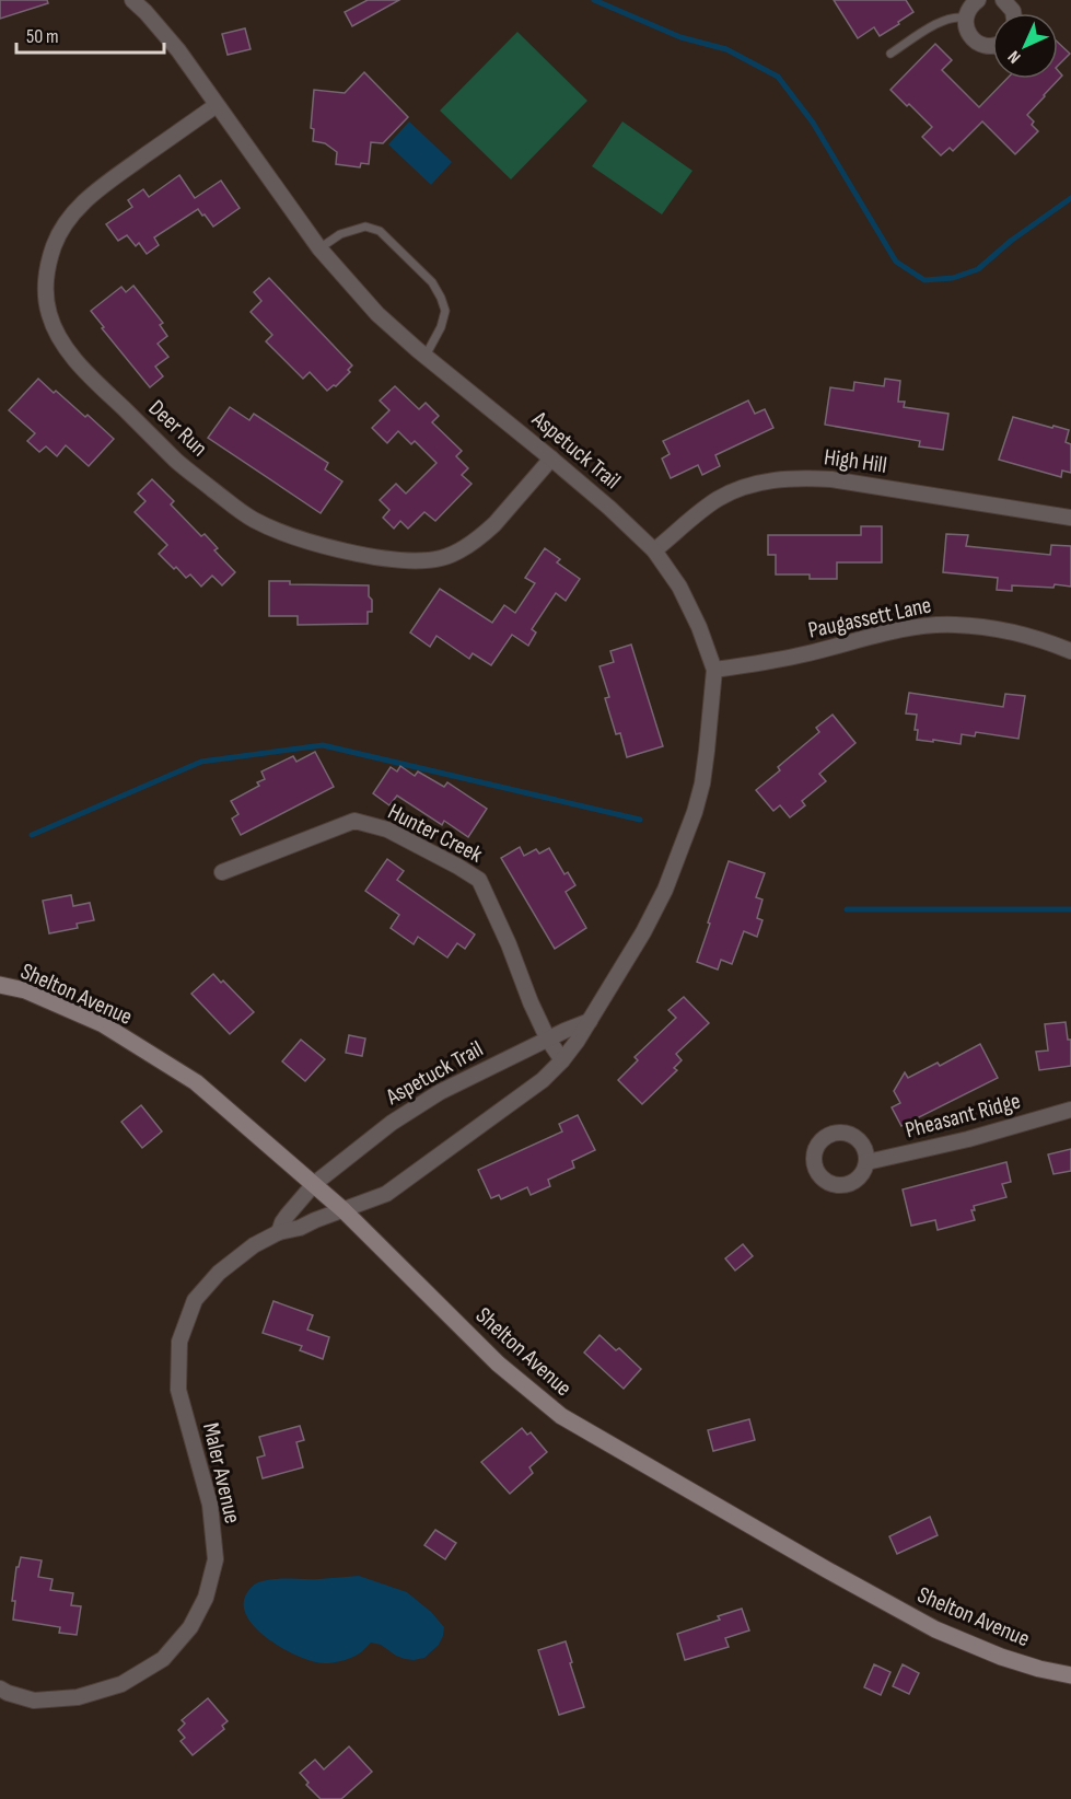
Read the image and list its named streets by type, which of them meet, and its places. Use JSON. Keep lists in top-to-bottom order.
{
  "streets": {
    "main road": ["Shelton Avenue"],
    "street": [
      "Deer Run",
      "Aspetuck Trail",
      "High Hill",
      "Paugassett Lane",
      "Hunter Creek",
      "Pheasant Ridge",
      "Maler Avenue"
    ]
  },
  "crossings": [
    ["Deer Run", "Aspetuck Trail"],
    ["Aspetuck Trail", "High Hill"],
    ["Aspetuck Trail", "Paugassett Lane"],
    ["Aspetuck Trail", "Hunter Creek"],
    ["Aspetuck Trail", "Shelton Avenue"],
    ["Aspetuck Trail", "Maler Avenue"],
    ["Shelton Avenue", "Maler Avenue"]
  ],
  "scale_bar": "50 m",
  "north": "bottom left"
}
